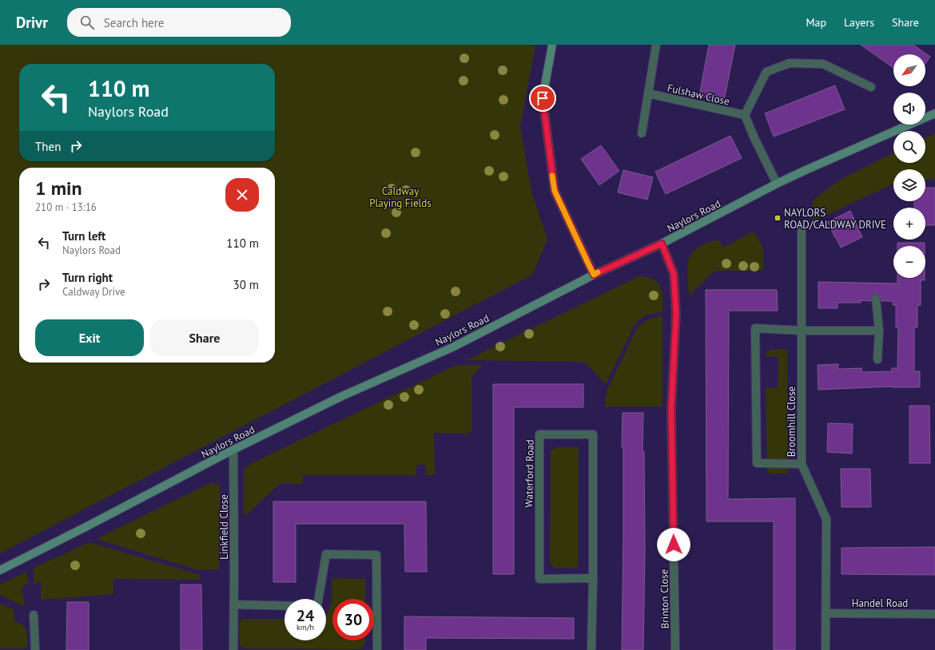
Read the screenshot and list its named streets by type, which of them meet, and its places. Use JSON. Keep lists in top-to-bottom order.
{
  "streets": {
    "street": [
      "Fulshaw Close",
      "Naylors Road",
      "Broomhill Close",
      "Waterford Road",
      "Linkfield Close",
      "Brinton Close",
      "Handel Road"
    ]
  },
  "crossings": [
    ["Naylors Road", "Linkfield Close"],
    ["Naylors Road", "Brinton Close"],
    ["Broomhill Close", "Handel Road"]
  ],
  "parks": ["Caldway Playing Fields"],
  "places": {
    "transit": ["NAYLORS ROAD/CALDWAY DRIVE"]
  },
  "north": "bottom left",
  "page": {
    "header": "Drivr",
    "search": "Search here",
    "nav": ["Map", "Layers", "Share"],
    "map_buttons": ["+", "−"],
    "turn": ["110 m", "Naylors Road"],
    "then": "Then",
    "heading": ["1 min", "210 m · 13:16"],
    "list": [
      {
        "name": "Turn left",
        "note": "Naylors Road",
        "value": "110 m"
      },
      {
        "name": "Turn right",
        "note": "Caldway Drive",
        "value": "30 m"
      }
    ],
    "buttons": ["Exit", "Share"],
    "speed": "24 km/h",
    "limit": "30"
  }
}
